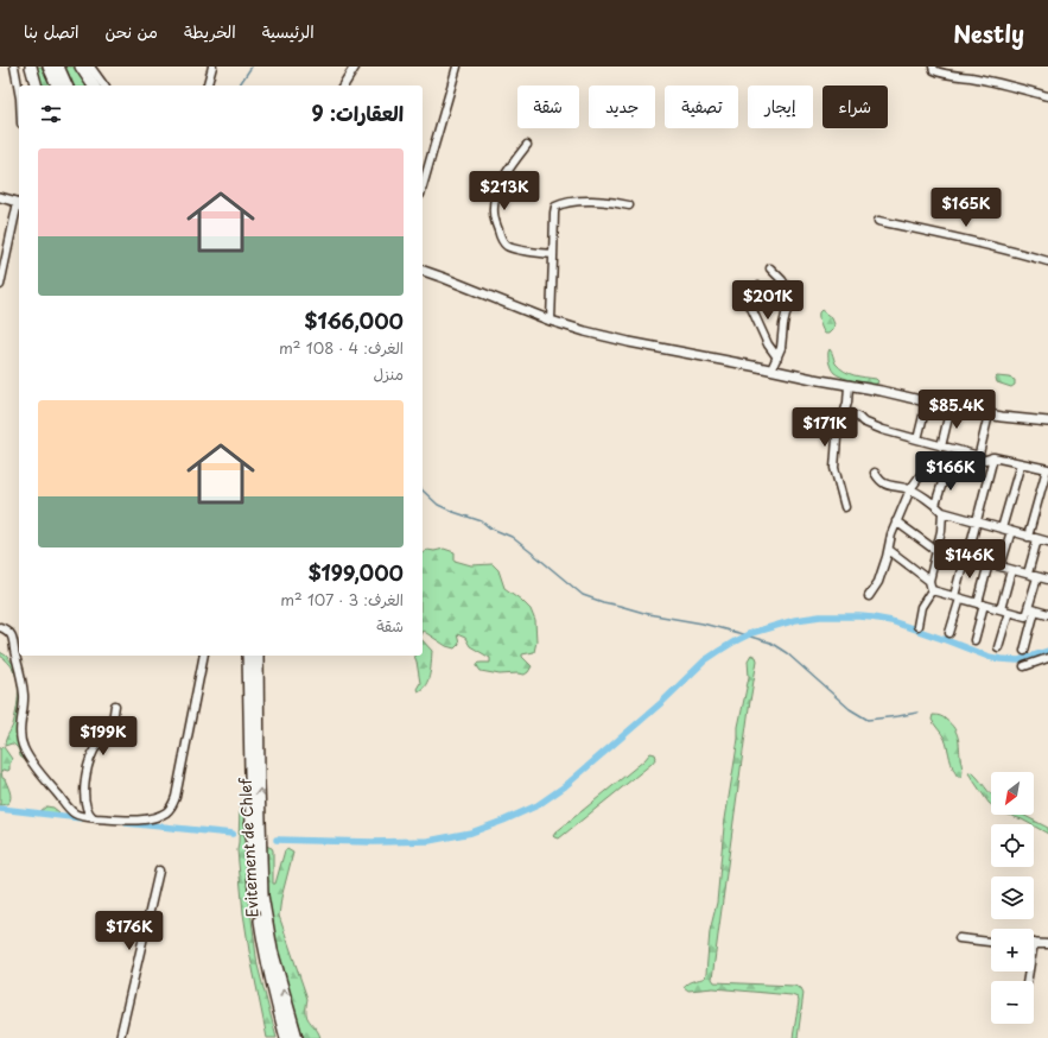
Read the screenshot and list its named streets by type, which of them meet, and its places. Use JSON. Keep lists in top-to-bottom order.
{
  "streets": {
    "highway": ["Evitement de Chlef"]
  },
  "north": "bottom left",
  "page": {
    "header": "Nestly",
    "nav": [
      "الرئيسية",
      "الخريطة",
      "من نحن",
      "اتصل بنا"
    ],
    "chip": [
      "شراء",
      "إيجار",
      "تصفية",
      "جديد",
      "شقة"
    ],
    "heading": "العقارات: 9",
    "list": [
      {
        "name": "$166,000",
        "note": "الغرف: 4 · 108 m² · منزل"
      },
      {
        "name": "$199,000",
        "note": "الغرف: 3 · 107 m² · شقة"
      }
    ],
    "price": [
      "$213K",
      "$165K",
      "$201K",
      "$85.4K",
      "$171K",
      "$166K",
      "$146K",
      "$199K",
      "$176K"
    ],
    "map_buttons": ["+", "−"]
  }
}
